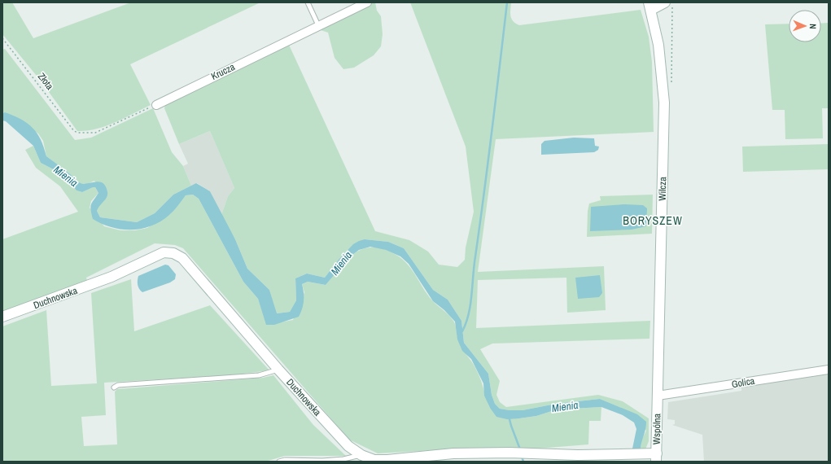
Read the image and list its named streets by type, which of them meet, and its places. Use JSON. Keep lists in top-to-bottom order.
{
  "streets": {
    "street": [
      "Krucza",
      "Wilcza",
      "Duchnowska",
      "Golica",
      "Wspólna"
    ],
    "path": ["Złota"]
  },
  "crossings": [
    ["Krucza", "Złota"],
    ["Wilcza", "Golica"],
    ["Wilcza", "Wspólna"],
    ["Duchnowska", "Wspólna"],
    ["Golica", "Wspólna"]
  ],
  "districts": ["BORYSZEW"],
  "water": ["Mienia"],
  "north": "right"
}
